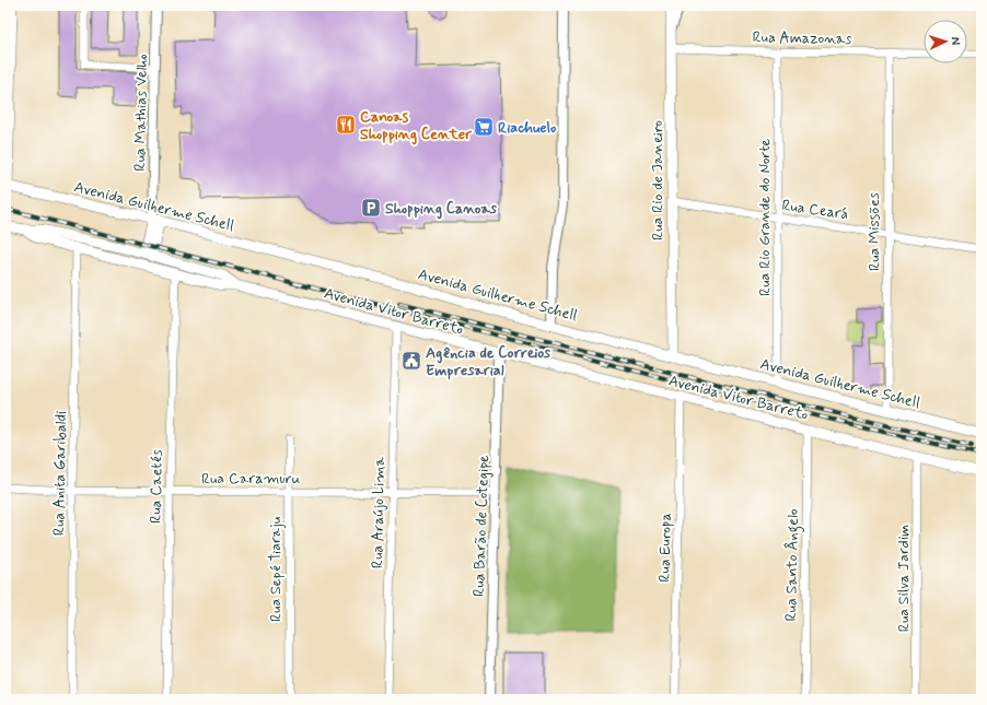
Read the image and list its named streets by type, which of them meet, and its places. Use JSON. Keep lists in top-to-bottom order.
{
  "streets": {
    "main road": ["Rua Rio de Janeiro", "Avenida Guilherme Schell", "Avenida Vitor Barreto"],
    "street": [
      "Rua Amazonas",
      "Rua Mathias Velho",
      "Rua Ceará",
      "Rua Rio Grande do Norte",
      "Rua Missões",
      "Rua Anita Garibaldi",
      "Rua Caramuru",
      "Rua Caetés",
      "Rua Araújo Lima",
      "Rua Barão de Cotegipe",
      "Rua Europa",
      "Rua Santo Ângelo",
      "Rua Sepé Tiaraju",
      "Rua Silva Jardim"
    ]
  },
  "crossings": [
    ["Rua Amazonas", "Rua Rio de Janeiro"],
    ["Rua Amazonas", "Rua Rio Grande do Norte"],
    ["Rua Amazonas", "Rua Missões"],
    ["Rua Mathias Velho", "Avenida Guilherme Schell"],
    ["Rua Rio de Janeiro", "Avenida Guilherme Schell"],
    ["Rua Rio de Janeiro", "Rua Ceará"],
    ["Avenida Guilherme Schell", "Rua Rio Grande do Norte"],
    ["Avenida Guilherme Schell", "Rua Missões"],
    ["Rua Ceará", "Rua Rio Grande do Norte"],
    ["Rua Ceará", "Rua Missões"],
    ["Avenida Vitor Barreto", "Rua Anita Garibaldi"],
    ["Avenida Vitor Barreto", "Rua Caetés"],
    ["Avenida Vitor Barreto", "Rua Araújo Lima"],
    ["Avenida Vitor Barreto", "Rua Barão de Cotegipe"],
    ["Avenida Vitor Barreto", "Rua Europa"],
    ["Avenida Vitor Barreto", "Rua Santo Ângelo"],
    ["Avenida Vitor Barreto", "Rua Silva Jardim"],
    ["Rua Anita Garibaldi", "Rua Caramuru"],
    ["Rua Caramuru", "Rua Caetés"],
    ["Rua Caramuru", "Rua Araújo Lima"],
    ["Rua Caramuru", "Rua Barão de Cotegipe"],
    ["Rua Caramuru", "Rua Sepé Tiaraju"]
  ],
  "places": {
    "restaurant": ["Canoas Shopping Center"],
    "supermarket": ["Riachuelo"],
    "parking": ["Shopping Canoas"],
    "public building": ["Agência de Correios Empresarial"]
  },
  "north": "right"
}
